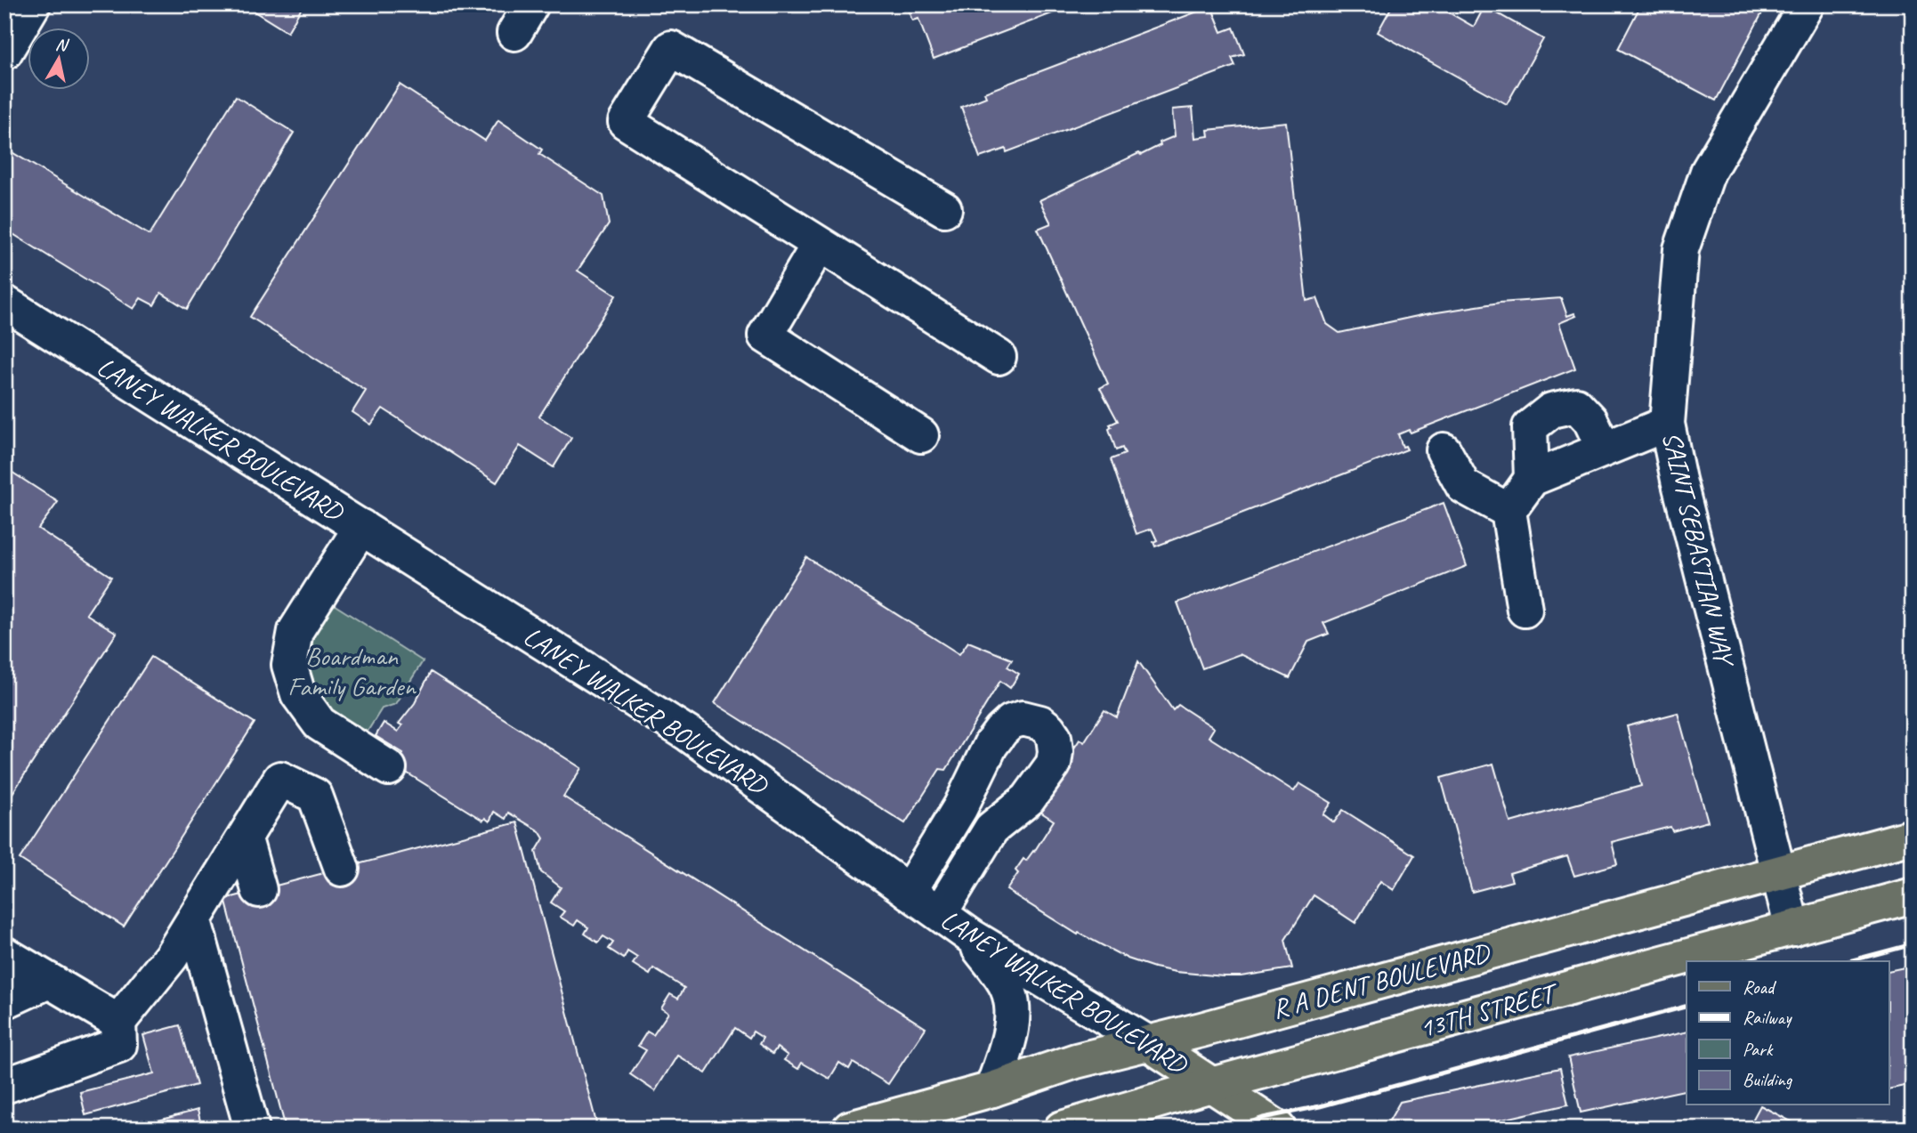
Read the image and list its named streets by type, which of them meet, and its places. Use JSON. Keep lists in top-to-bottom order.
{
  "streets": {
    "main road": ["LANEY WALKER BOULEVARD", "R A DENT BOULEVARD", "13TH STREET"],
    "street": ["SAINT SEBASTIAN WAY"]
  },
  "crossings": [
    ["LANEY WALKER BOULEVARD", "R A DENT BOULEVARD"],
    ["LANEY WALKER BOULEVARD", "13TH STREET"],
    ["SAINT SEBASTIAN WAY", "R A DENT BOULEVARD"],
    ["SAINT SEBASTIAN WAY", "13TH STREET"]
  ],
  "parks": ["Boardman Family Garden"],
  "legend": [
    "Road",
    "Railway",
    "Park",
    "Building"
  ],
  "north": "top"
}
